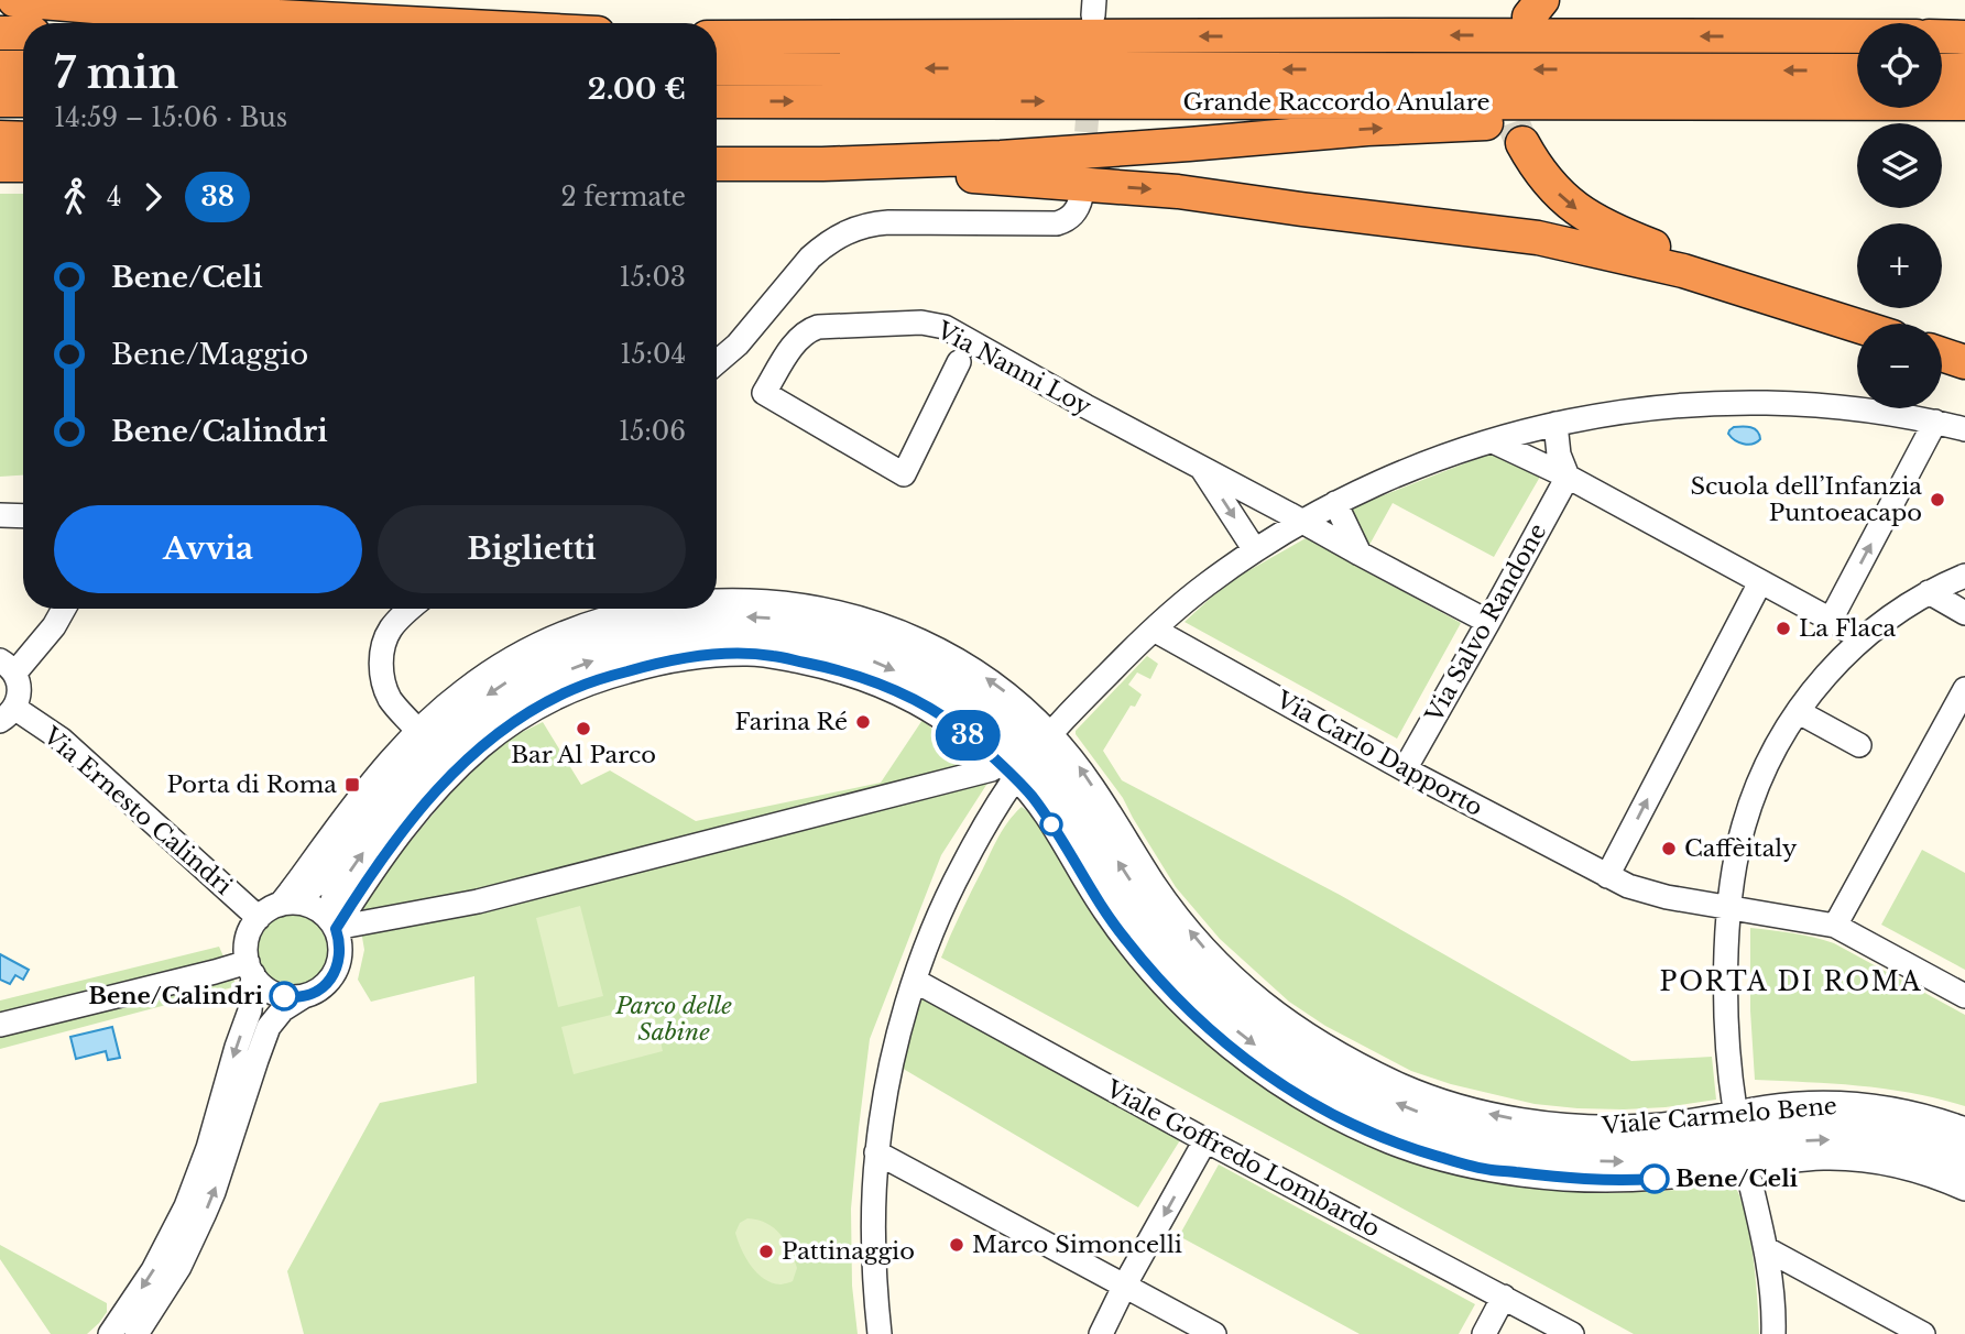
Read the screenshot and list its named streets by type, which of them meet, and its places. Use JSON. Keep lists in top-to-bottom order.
{
  "streets": {
    "highway": ["Grande Raccordo Anulare"],
    "street": [
      "Via Nanni Loy",
      "Via Salvo Randone",
      "Via Carlo Dapporto",
      "Via Ernesto Calindri",
      "Viale Carmelo Bene",
      "Viale Goffredo Lombardo"
    ]
  },
  "crossings": [
    ["Via Nanni Loy", "Via Salvo Randone"],
    ["Via Salvo Randone", "Via Carlo Dapporto"],
    ["Via Ernesto Calindri", "Viale Carmelo Bene"]
  ],
  "districts": ["PORTA DI ROMA"],
  "parks": ["Parco delle Sabine"],
  "places": {
    "other": [
      "Scuola dell’Infanzia Puntoeacapo",
      "La Flaca",
      "Farina Ré",
      "Bar Al Parco",
      "Caffèitaly",
      "Bene/Calindri",
      "Bene/Celi",
      "Marco Simoncelli",
      "Pattinaggio"
    ],
    "transit": ["Porta di Roma"]
  },
  "lines": ["bus line 38"],
  "page": {
    "on_map": "38",
    "map_buttons": ["+", "−"],
    "heading": ["7 min", "14:59 – 15:06 · Bus", "2.00 €"],
    "legs": ["4", "38", "2 fermate"],
    "list": [
      {
        "name": "Bene/Celi",
        "value": "15:03"
      },
      {
        "name": "Bene/Maggio",
        "value": "15:04"
      },
      {
        "name": "Bene/Calindri",
        "value": "15:06"
      }
    ],
    "buttons": ["Avvia", "Biglietti"]
  }
}
